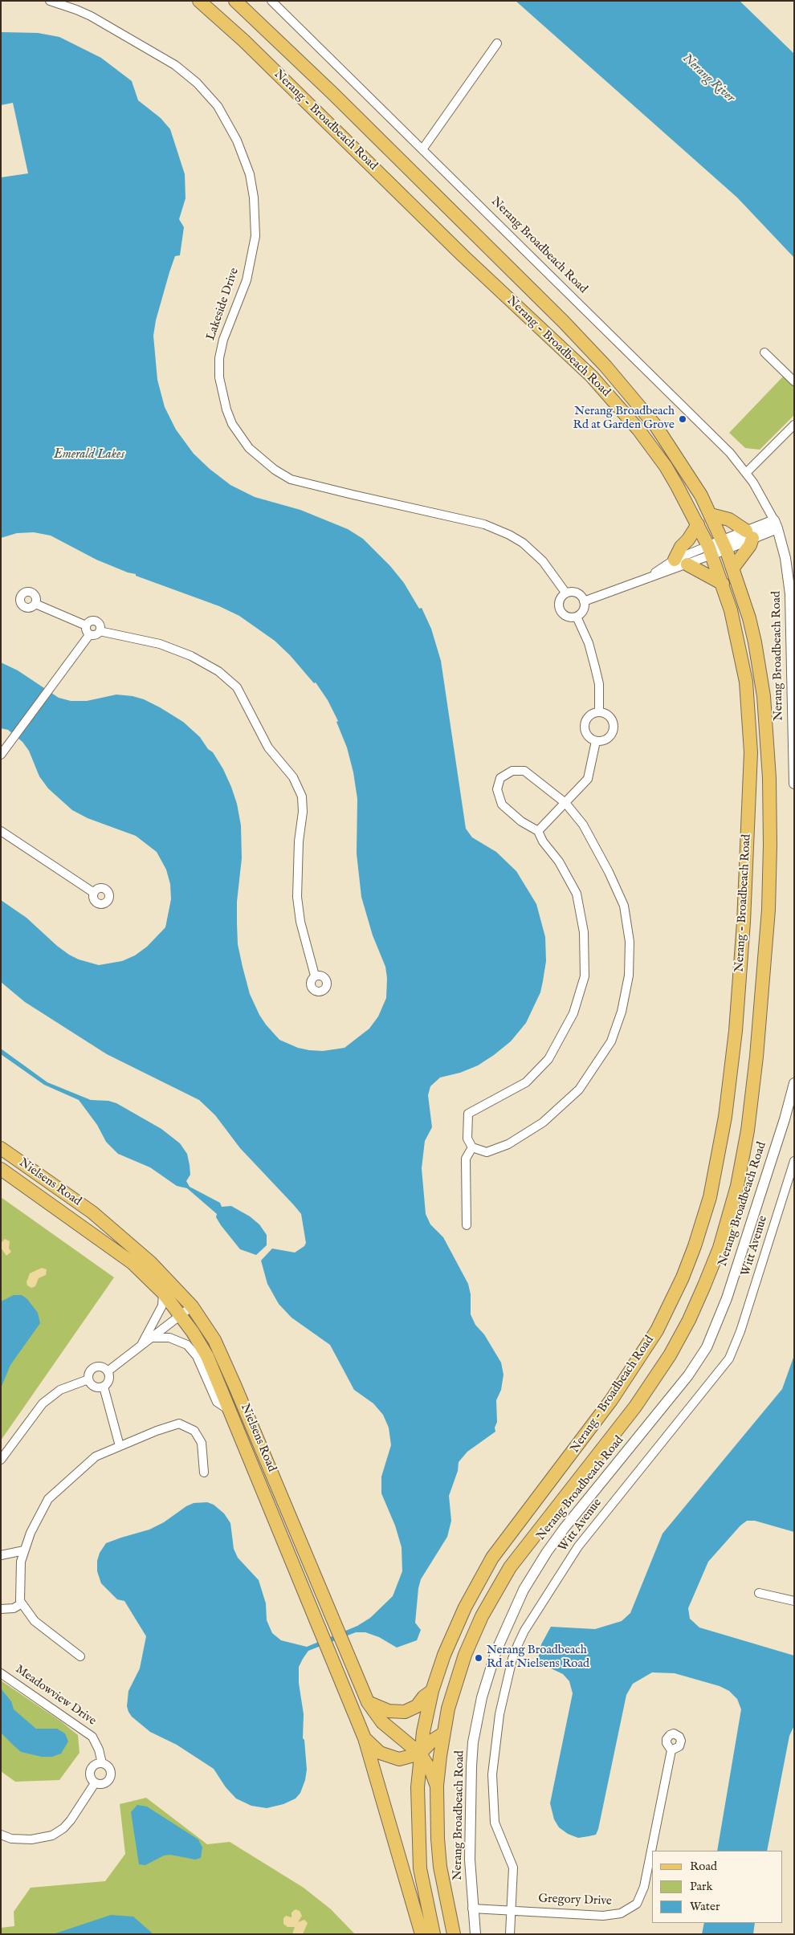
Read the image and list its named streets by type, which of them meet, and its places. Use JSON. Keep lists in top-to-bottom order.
{
  "streets": {
    "main road": ["Nerang - Broadbeach Road", "Nielsens Road"],
    "street": [
      "Nerang Broadbeach Road",
      "Lakeside Drive",
      "Witt Avenue",
      "Meadowview Drive",
      "Gregory Drive"
    ]
  },
  "crossings": [
    ["Nerang - Broadbeach Road", "Nielsens Road"],
    ["Nerang Broadbeach Road", "Gregory Drive"],
    ["Witt Avenue", "Gregory Drive"]
  ],
  "water": ["Nerang River", "Emerald Lakes"],
  "places": ["Nerang Broadbeach Rd at Garden Grove", "Nerang Broadbeach Rd at Nielsens Road"],
  "legend": ["Road", "Park", "Water"]
}
